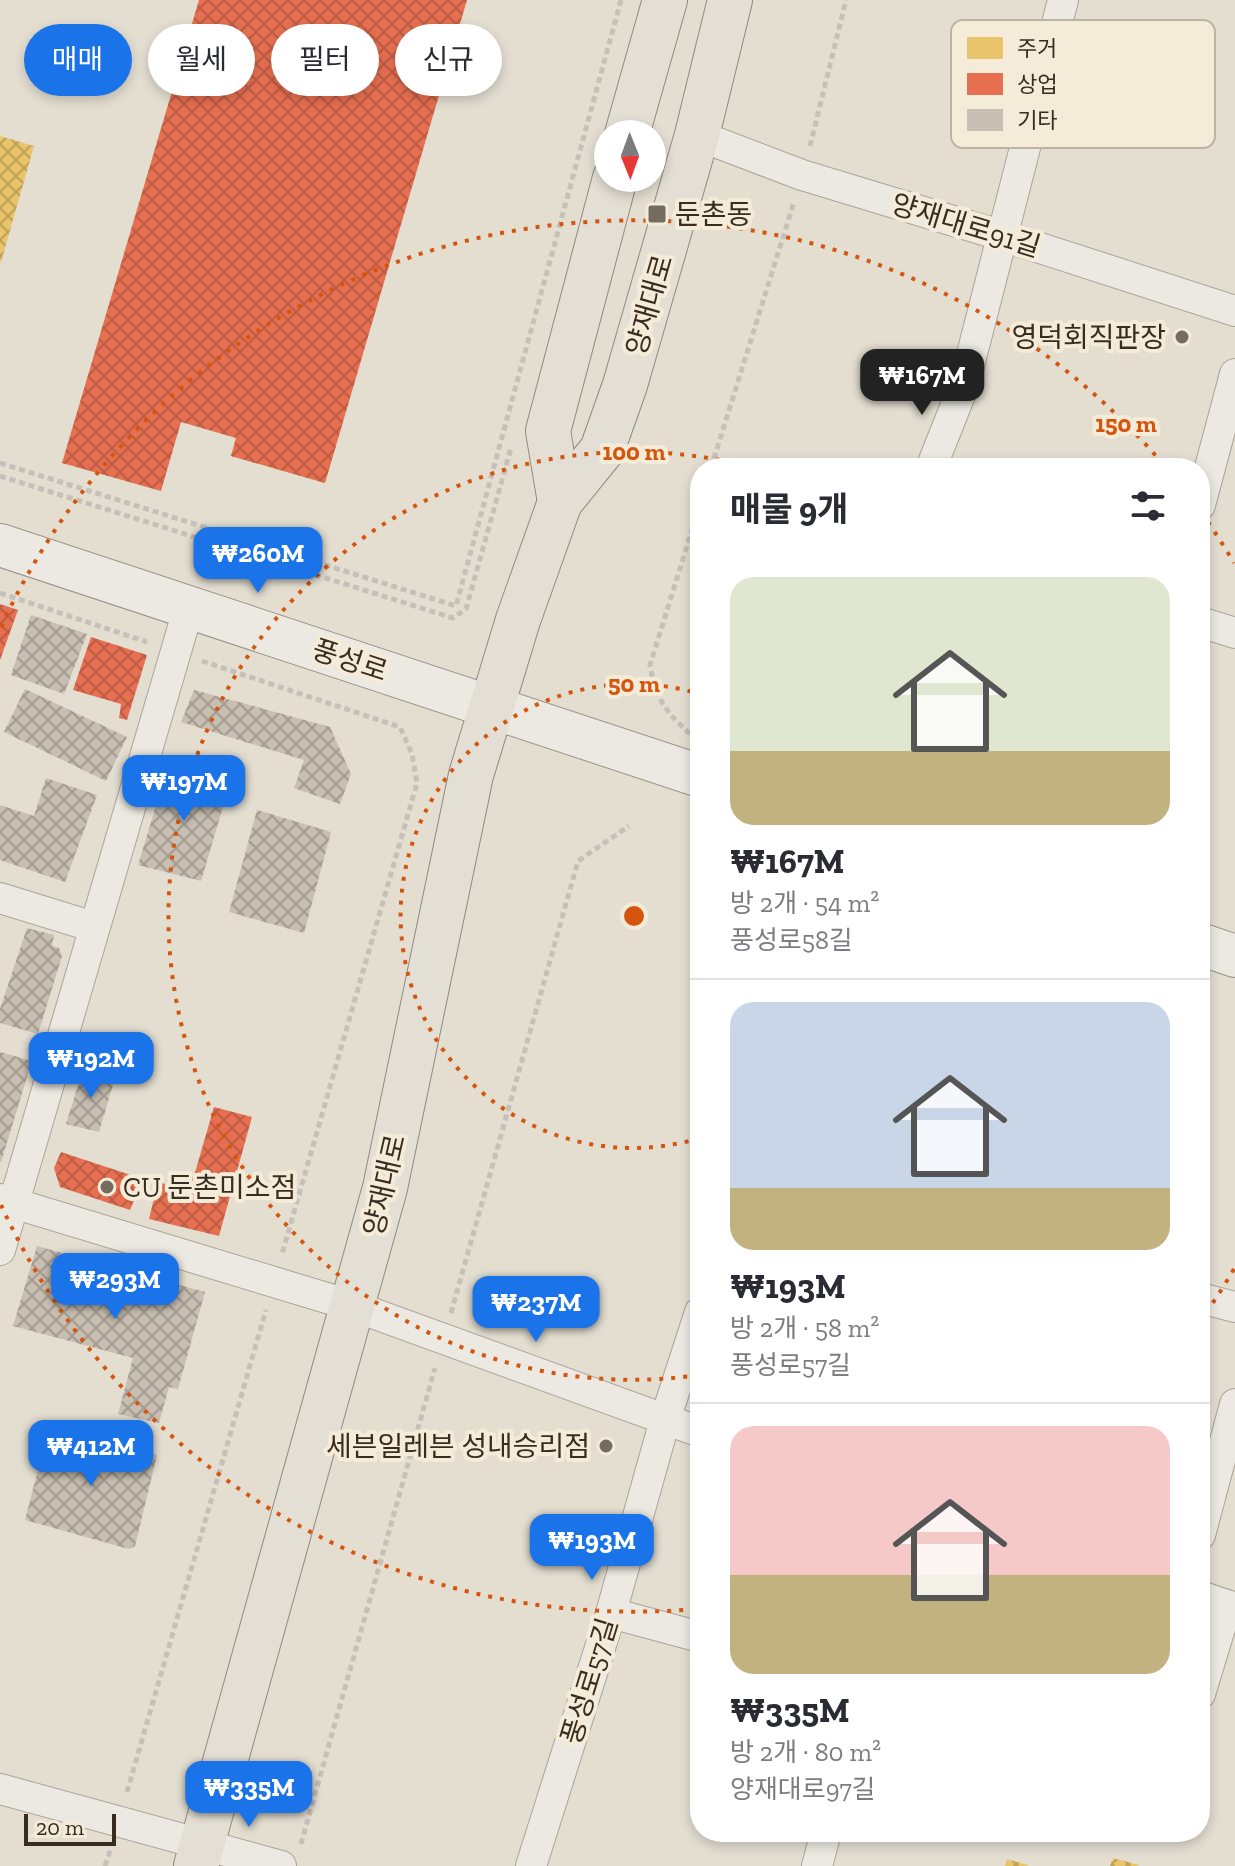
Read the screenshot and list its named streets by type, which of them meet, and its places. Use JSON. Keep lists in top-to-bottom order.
{
  "streets": {
    "main road": ["양재대로", "풍성로"],
    "street": ["양재대로91길", "풍성로57길"]
  },
  "crossings": [
    ["양재대로91길", "양재대로"],
    ["양재대로", "풍성로"]
  ],
  "places": {
    "transit": ["둔촌동"],
    "other": ["영덕회직판장", "CU 둔촌미소점", "세븐일레븐 성내승리점"]
  },
  "legend": ["주거", "상업", "기타"],
  "scale_bar": "20 m",
  "north": "bottom",
  "page": {
    "chip": [
      "매매",
      "월세",
      "필터",
      "신규"
    ],
    "price": [
      "₩167M",
      "₩260M",
      "₩197M",
      "₩192M",
      "₩293M",
      "₩237M",
      "₩412M",
      "₩193M",
      "₩335M"
    ],
    "heading": "매물 9개",
    "list": [
      {
        "name": "₩167M",
        "note": "방 2개 · 54 m² · 풍성로58길"
      },
      {
        "name": "₩193M",
        "note": "방 2개 · 58 m² · 풍성로57길"
      },
      {
        "name": "₩335M",
        "note": "방 2개 · 80 m² · 양재대로97길"
      }
    ],
    "scale": "20 m"
  },
  "rings": ["150 m", "100 m", "50 m"]
}
